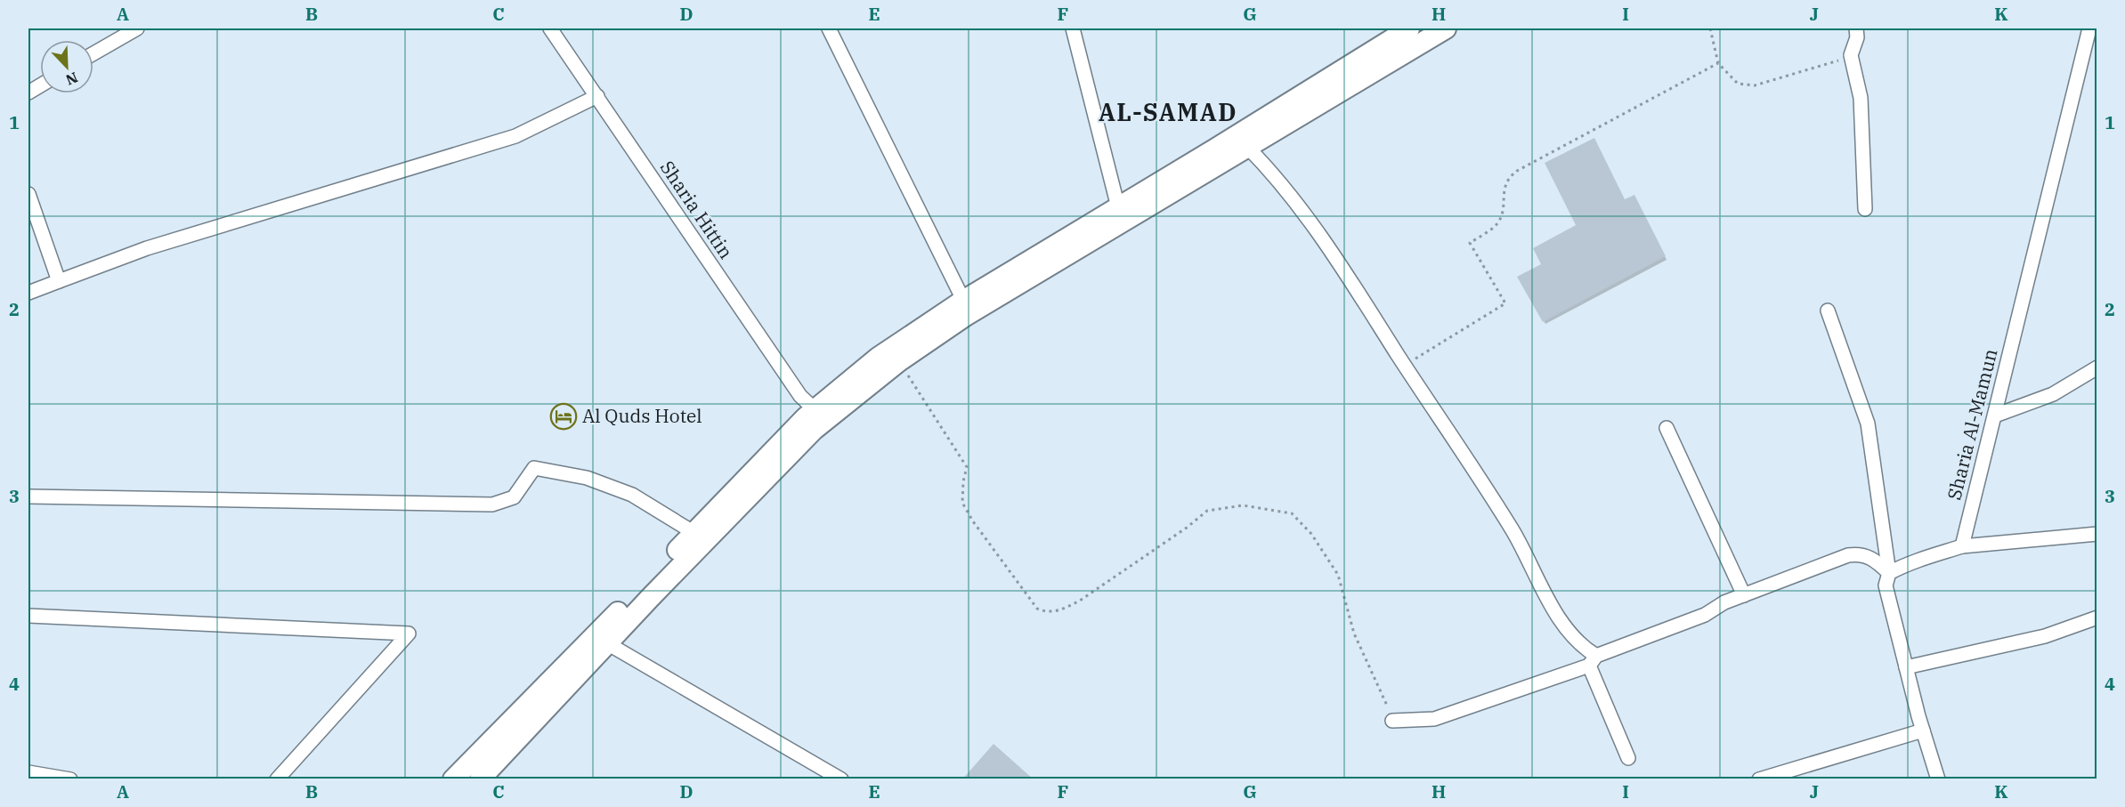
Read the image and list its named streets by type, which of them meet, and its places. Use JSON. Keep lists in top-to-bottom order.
{
  "streets": {
    "street": ["Sharia Hittin", "Sharia Al-Mamun"]
  },
  "districts": ["AL-SAMAD"],
  "places": {
    "hotel": ["Al Quds Hotel"]
  },
  "north": "bottom right",
  "grid": {
    "columns": [
      "A",
      "B",
      "C",
      "D",
      "E",
      "F",
      "G",
      "H",
      "I",
      "J",
      "K"
    ],
    "rows": [
      "1",
      "2",
      "3",
      "4"
    ]
  }
}
